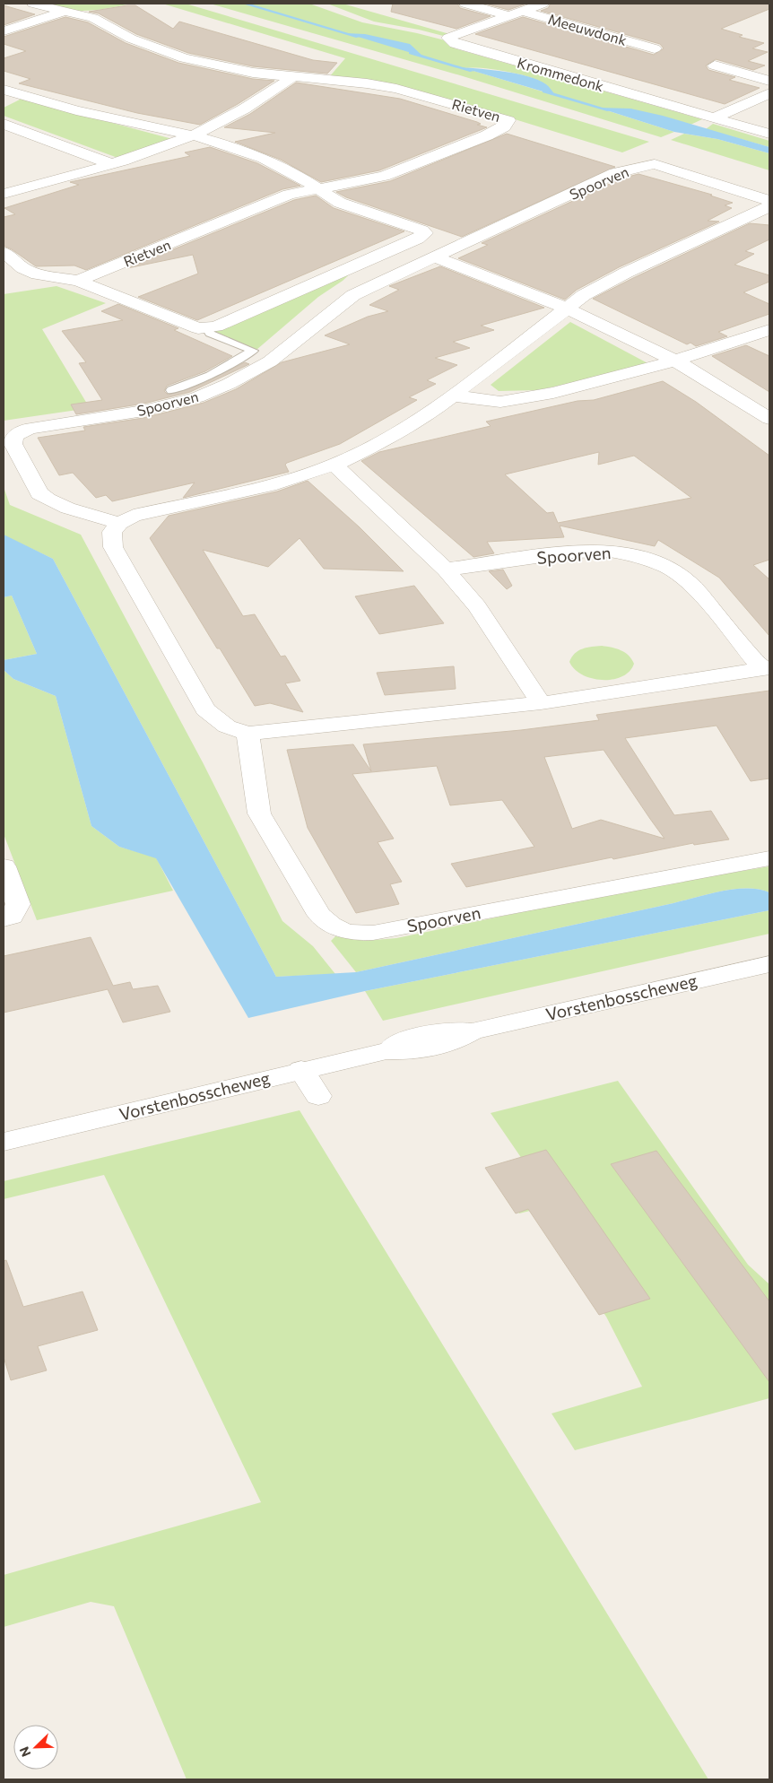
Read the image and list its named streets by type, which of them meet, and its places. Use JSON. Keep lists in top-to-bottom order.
{
  "streets": {
    "street": [
      "Meeuwdonk",
      "Krommedonk",
      "Rietven",
      "Spoorven",
      "Vorstenbosscheweg"
    ]
  },
  "crossings": [
    ["Meeuwdonk", "Krommedonk"]
  ],
  "north": "bottom left"
}
